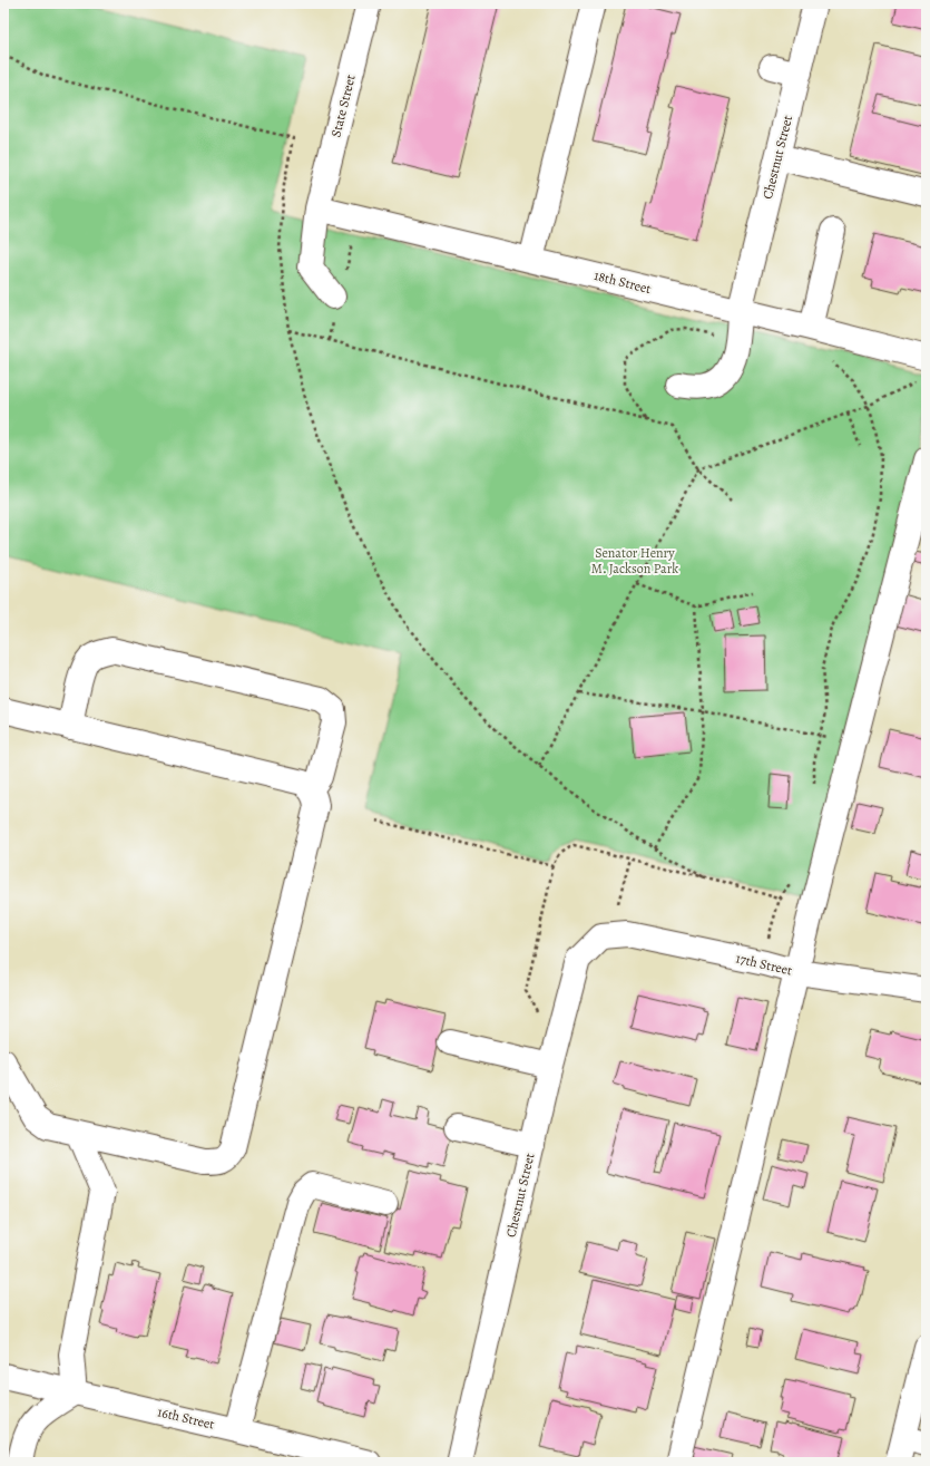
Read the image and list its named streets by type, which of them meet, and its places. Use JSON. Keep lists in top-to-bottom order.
{
  "streets": {
    "street": [
      "State Street",
      "Chestnut Street",
      "18th Street",
      "17th Street",
      "16th Street"
    ]
  },
  "crossings": [
    ["State Street", "18th Street"],
    ["Chestnut Street", "18th Street"],
    ["Chestnut Street", "17th Street"]
  ],
  "parks": ["Senator Henry M. Jackson Park"]
}
